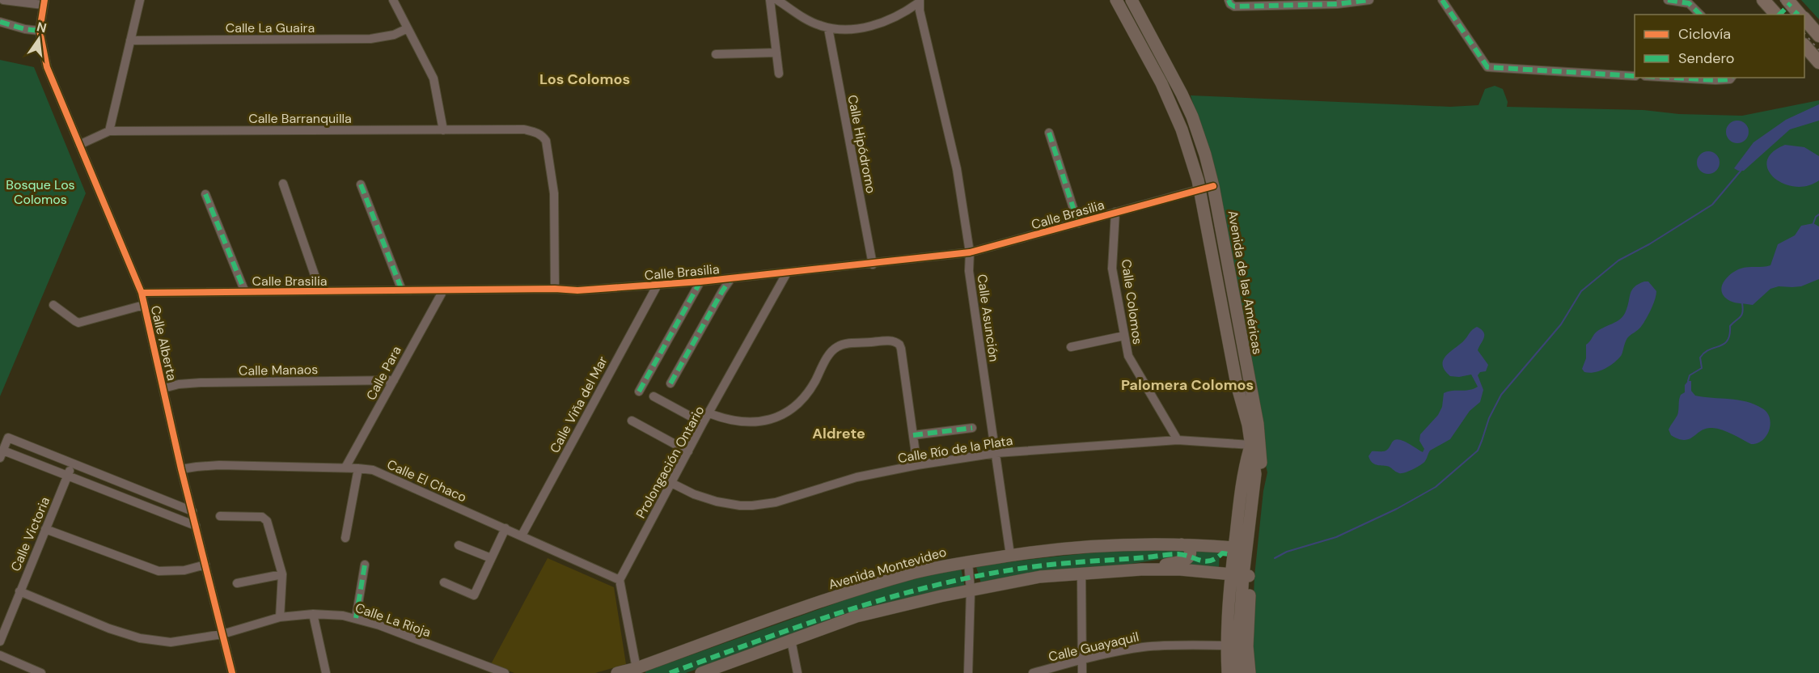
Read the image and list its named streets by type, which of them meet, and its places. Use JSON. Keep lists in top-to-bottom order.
{
  "streets": {
    "main road": ["Avenida de las Américas", "Avenida Montevideo"],
    "street": [
      "Calle La Guaira",
      "Calle Barranquilla",
      "Calle Hipódromo",
      "Calle Brasilia",
      "Calle Colomos",
      "Calle Asunción",
      "Calle Alberta",
      "Calle Manaos",
      "Calle Para",
      "Calle Viña del Mar",
      "Calle Río de la Plata",
      "Prolongación Ontario",
      "Calle El Chaco",
      "Calle Victoria",
      "Calle La Rioja",
      "Calle Guayaquil"
    ]
  },
  "crossings": [
    ["Calle Barranquilla", "Calle Brasilia"],
    ["Calle Barranquilla", "Calle Alberta"],
    ["Calle Hipódromo", "Calle Brasilia"],
    ["Calle Brasilia", "Avenida de las Américas"],
    ["Calle Brasilia", "Calle Colomos"],
    ["Calle Brasilia", "Calle Asunción"],
    ["Calle Brasilia", "Calle Alberta"],
    ["Calle Brasilia", "Calle Para"],
    ["Calle Brasilia", "Calle Viña del Mar"],
    ["Calle Brasilia", "Prolongación Ontario"],
    ["Avenida de las Américas", "Calle Río de la Plata"],
    ["Avenida de las Américas", "Avenida Montevideo"],
    ["Avenida de las Américas", "Calle Guayaquil"],
    ["Calle Colomos", "Calle Río de la Plata"],
    ["Calle Asunción", "Calle Río de la Plata"],
    ["Calle Asunción", "Avenida Montevideo"],
    ["Calle Alberta", "Calle Manaos"],
    ["Calle Alberta", "Calle El Chaco"],
    ["Calle Alberta", "Calle La Rioja"],
    ["Calle Manaos", "Calle Para"],
    ["Calle Para", "Calle El Chaco"],
    ["Calle Viña del Mar", "Calle El Chaco"],
    ["Calle Río de la Plata", "Prolongación Ontario"],
    ["Prolongación Ontario", "Calle El Chaco"],
    ["Calle Victoria", "Calle La Rioja"]
  ],
  "districts": ["Los Colomos", "Palomera Colomos", "Aldrete"],
  "parks": ["Bosque Los Colomos"],
  "legend": ["Ciclovía", "Sendero"],
  "north": "top"
}
